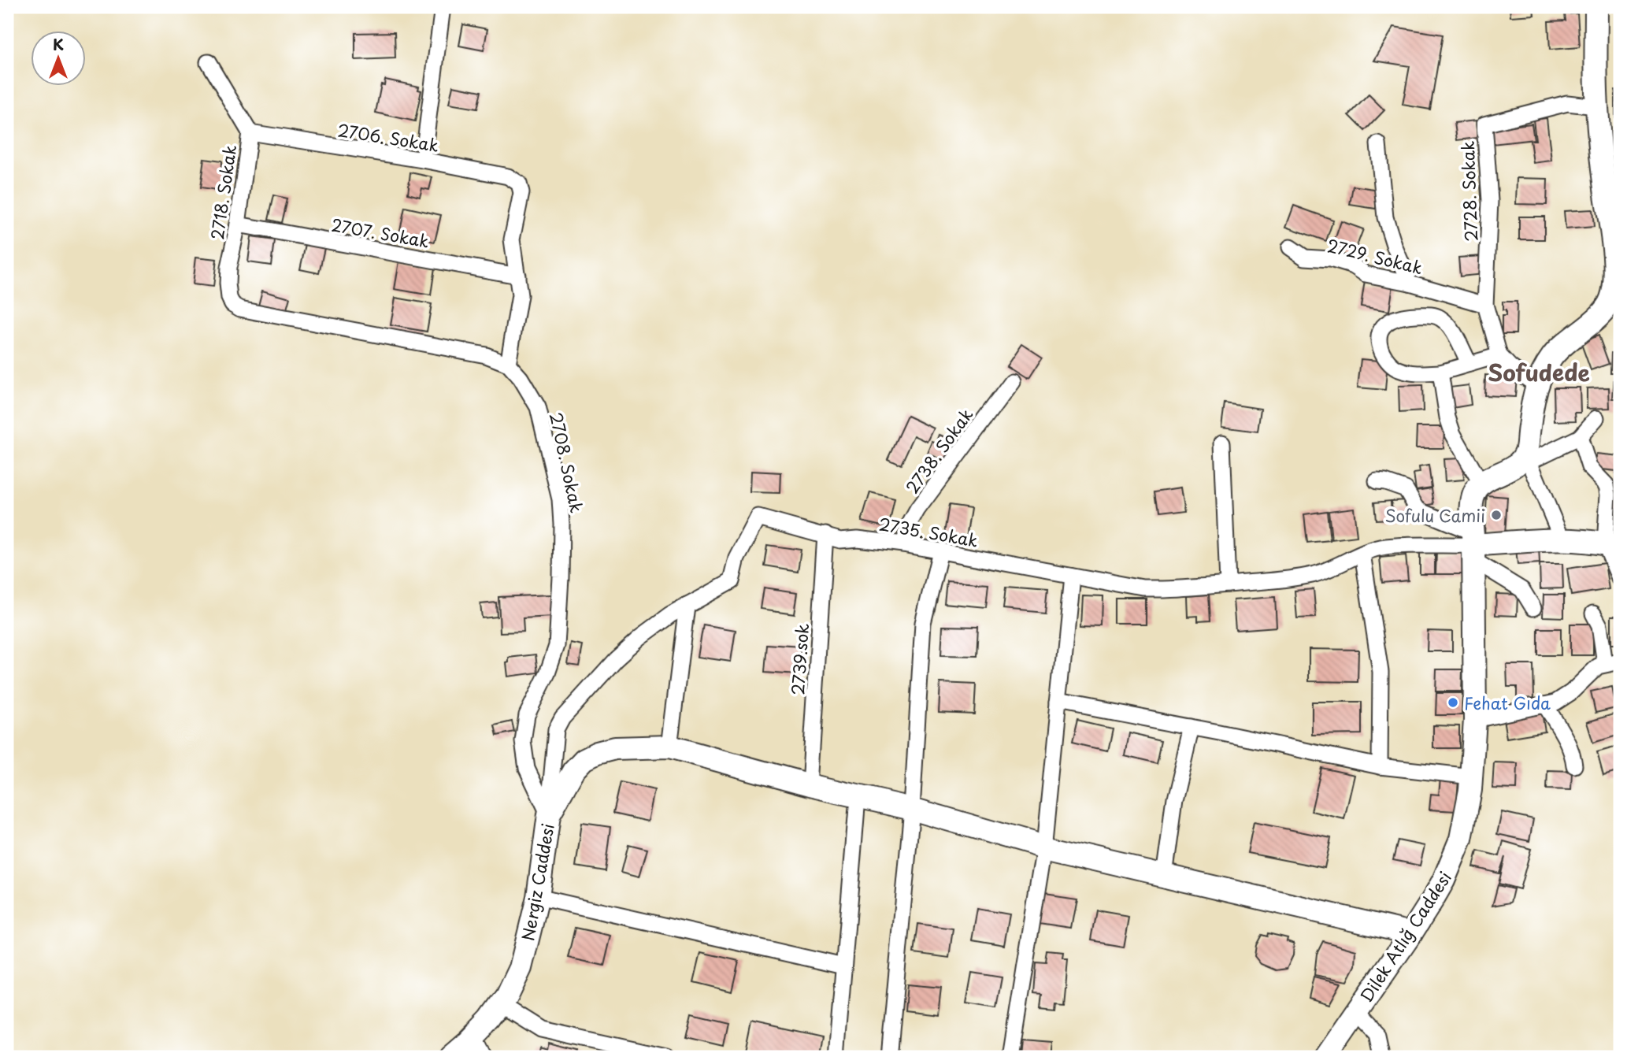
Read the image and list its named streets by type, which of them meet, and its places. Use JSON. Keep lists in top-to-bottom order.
{
  "streets": {
    "street": [
      "2706. Sokak",
      "2728. Sokak",
      "2718. Sokak",
      "2707. Sokak",
      "2729. Sokak",
      "2738. Sokak",
      "2708. Sokak",
      "2735. Sokak",
      "2739.sok",
      "Nergiz Caddesi",
      "Dilek Atlığ Caddesi"
    ]
  },
  "crossings": [
    ["2706. Sokak", "2718. Sokak"],
    ["2706. Sokak", "2707. Sokak"],
    ["2728. Sokak", "2729. Sokak"],
    ["2718. Sokak", "2707. Sokak"],
    ["2718. Sokak", "2708. Sokak"],
    ["2738. Sokak", "2735. Sokak"],
    ["2708. Sokak", "2735. Sokak"],
    ["2708. Sokak", "Nergiz Caddesi"],
    ["2735. Sokak", "2739.sok"],
    ["2735. Sokak", "Nergiz Caddesi"],
    ["2735. Sokak", "Dilek Atlığ Caddesi"]
  ],
  "districts": ["Sofudede"],
  "places": ["Sofulu Camii", "Fehat Gıda"],
  "north": "top"
}
